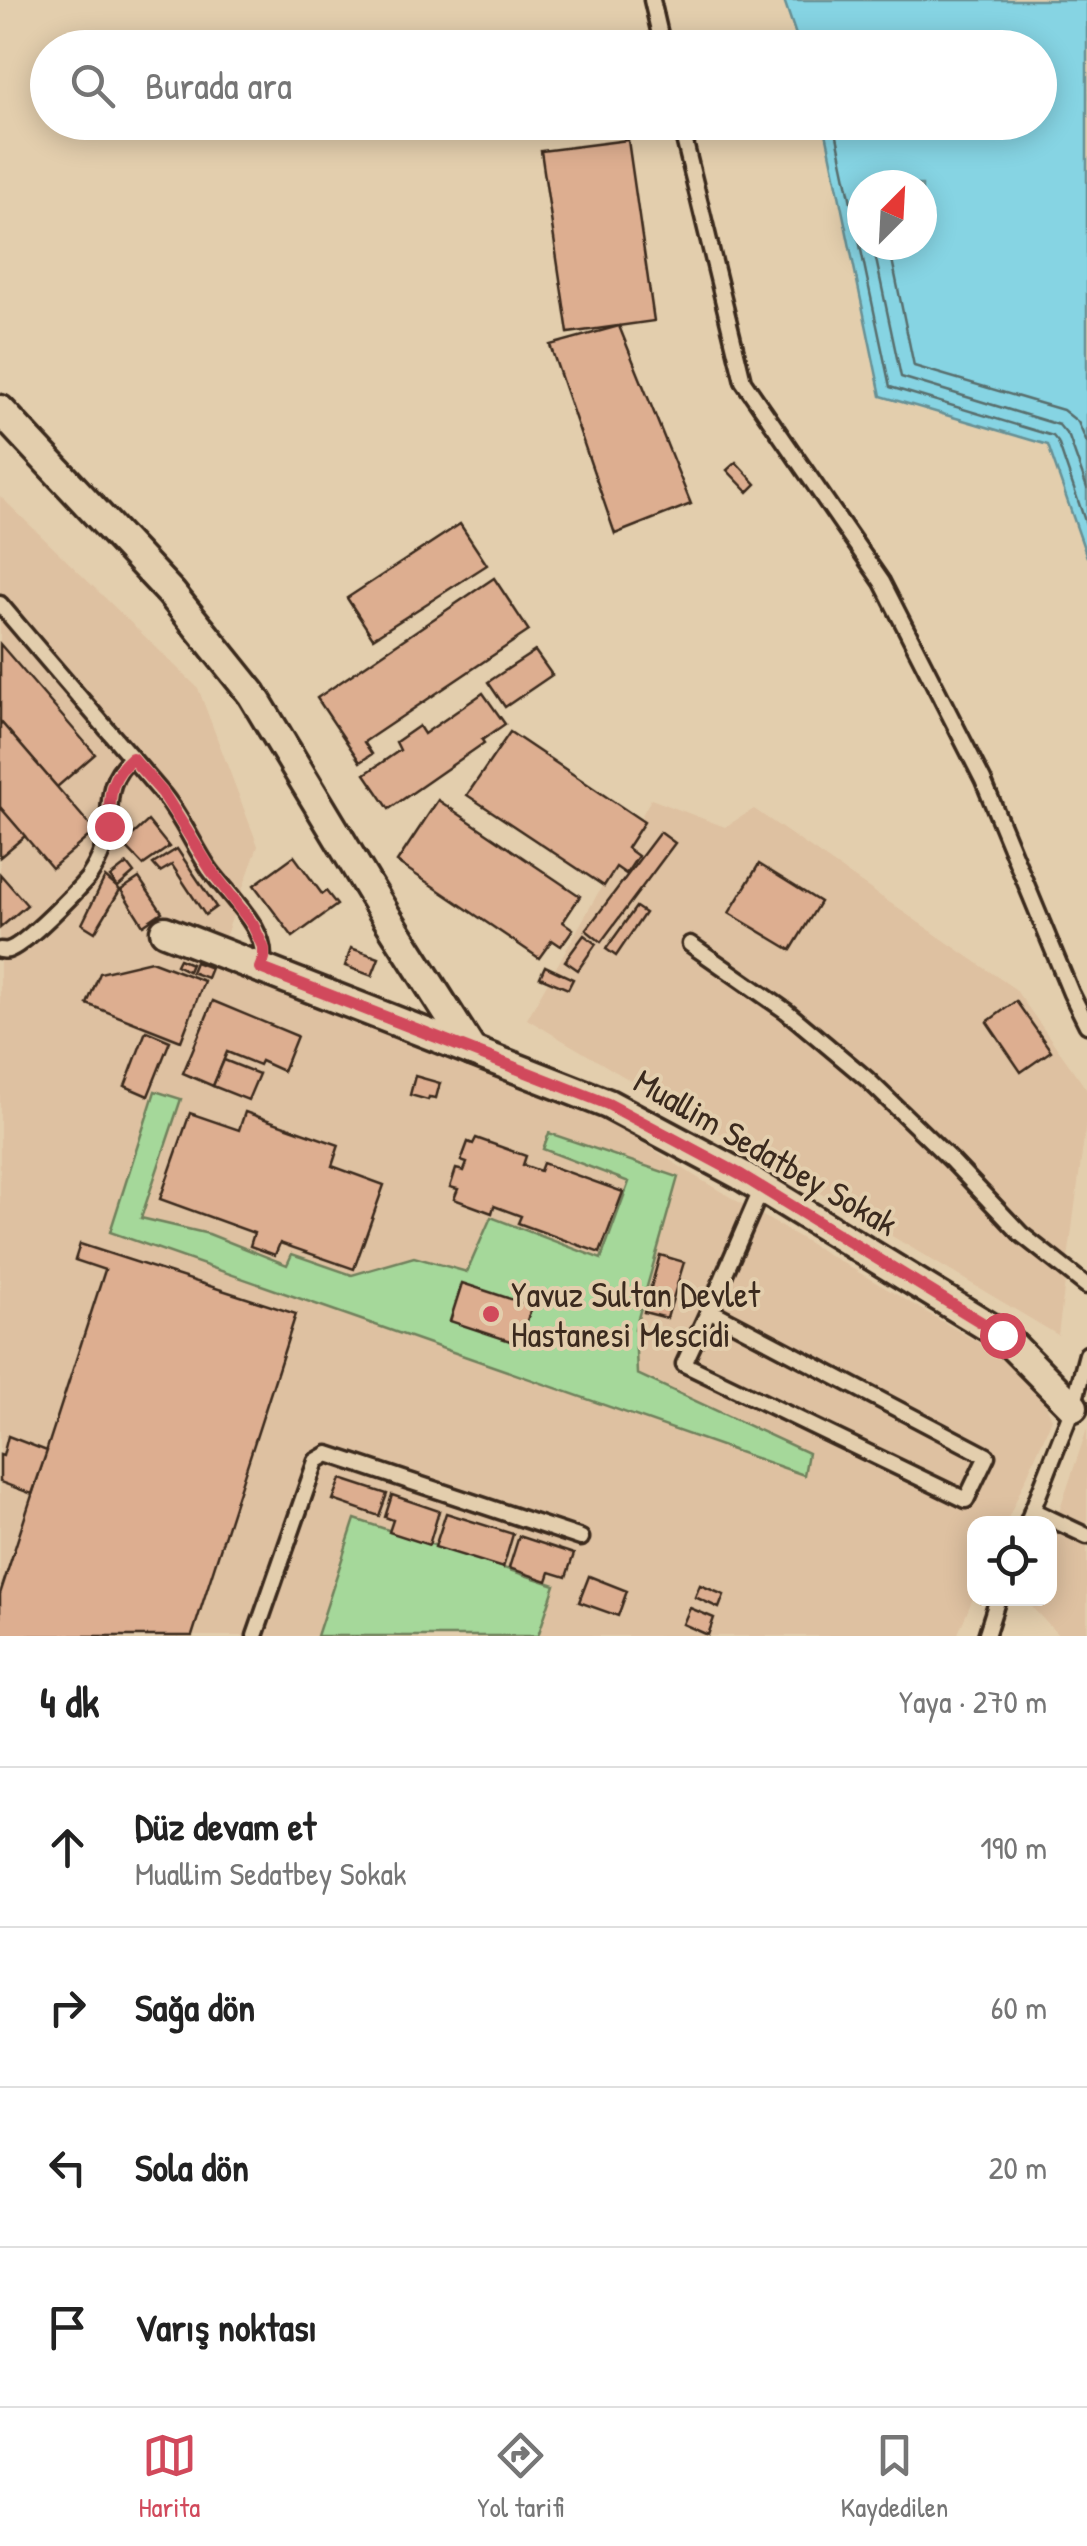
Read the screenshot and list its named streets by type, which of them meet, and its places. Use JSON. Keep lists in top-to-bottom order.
{
  "streets": {
    "street": ["Muallim Sedatbey Sokak"]
  },
  "places": ["Yavuz Sultan Devlet Hastanesi Mescidi"],
  "north": "top right",
  "page": {
    "search": "Burada ara",
    "heading": ["4 dk", "Yaya · 270 m"],
    "list": [
      ["Düz devam et", "Muallim Sedatbey Sokak", "190 m"],
      ["Sağa dön", "60 m"],
      ["Sola dön", "20 m"],
      "Varış noktası"
    ],
    "nav": ["Harita", "Yol tarifi", "Kaydedilen"]
  }
}
